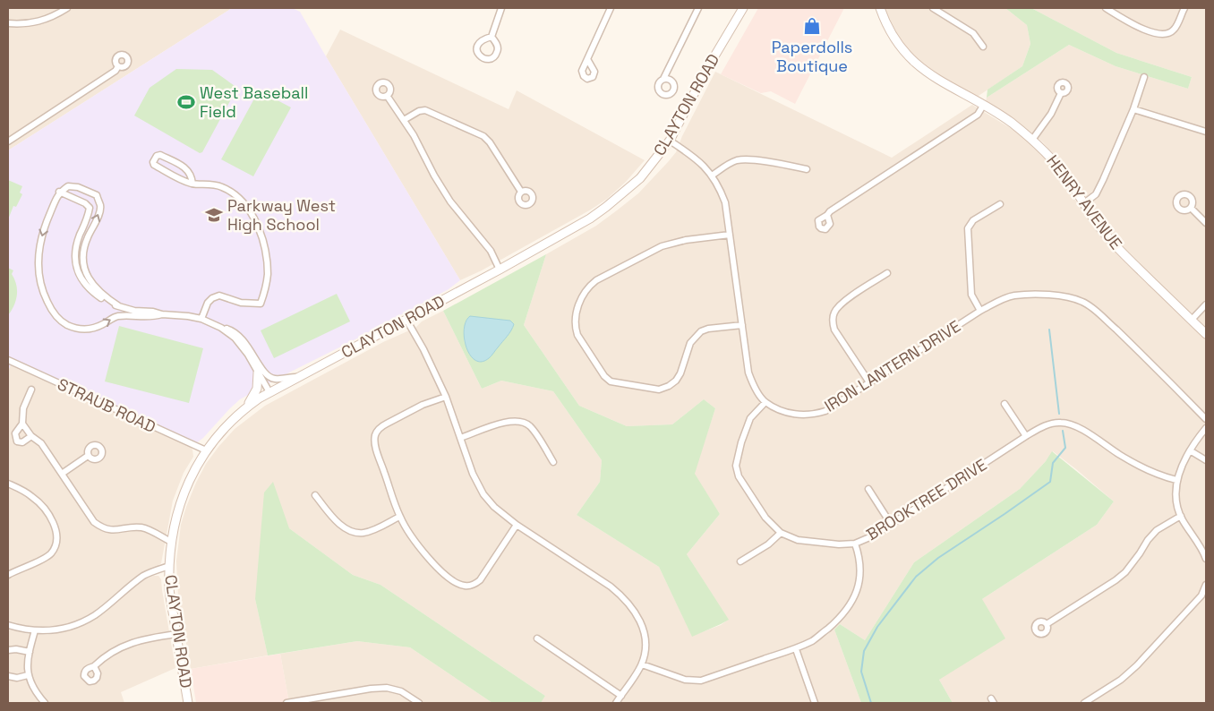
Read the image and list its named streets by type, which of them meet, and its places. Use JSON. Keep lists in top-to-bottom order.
{
  "streets": {
    "main road": ["CLAYTON ROAD", "HENRY AVENUE"],
    "street": ["IRON LANTERN DRIVE", "STRAUB ROAD", "BROOKTREE DRIVE"]
  },
  "crossings": [
    ["CLAYTON ROAD", "STRAUB ROAD"],
    ["IRON LANTERN DRIVE", "BROOKTREE DRIVE"]
  ],
  "places": {
    "shop": ["Paperdolls Boutique"],
    "sports": ["West Baseball Field"],
    "school or university": ["Parkway West High School"]
  }
}
